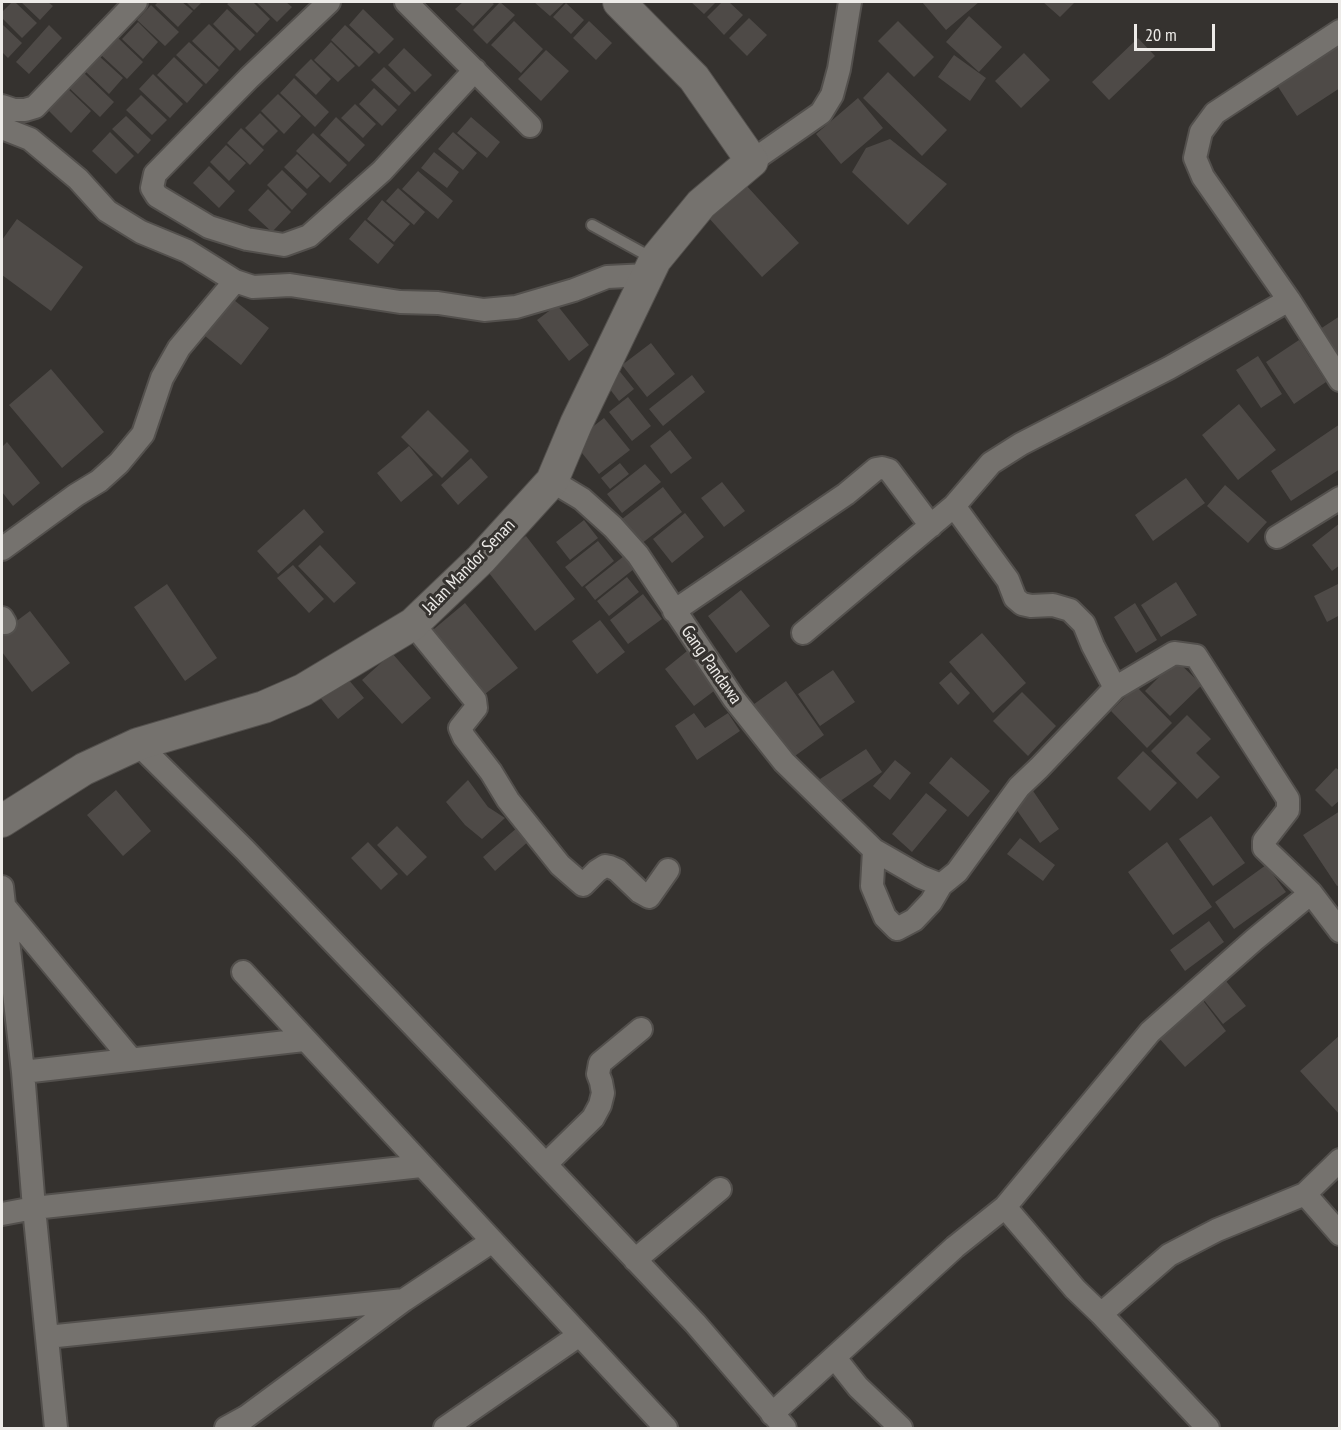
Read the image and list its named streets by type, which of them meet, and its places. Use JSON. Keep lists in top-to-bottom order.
{
  "streets": {
    "street": ["Jalan Mandor Senan", "Gang Pandawa"]
  },
  "crossings": [
    ["Jalan Mandor Senan", "Gang Pandawa"]
  ],
  "scale_bar": "20 m"
}
